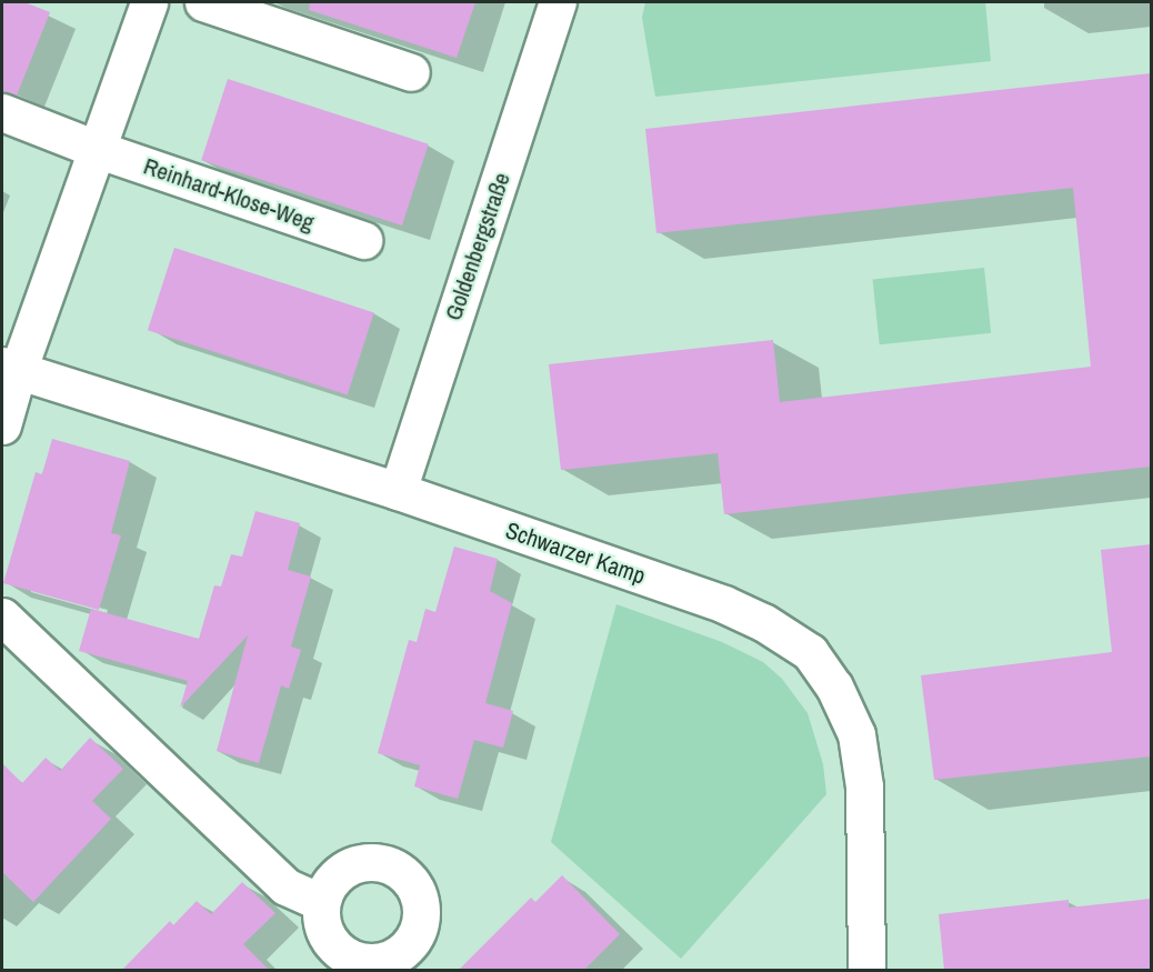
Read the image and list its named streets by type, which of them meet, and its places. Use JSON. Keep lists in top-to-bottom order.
{
  "streets": {
    "street": ["Reinhard-Klose-Weg", "Goldenbergstraße", "Schwarzer Kamp"]
  },
  "crossings": [
    ["Goldenbergstraße", "Schwarzer Kamp"]
  ]
}
